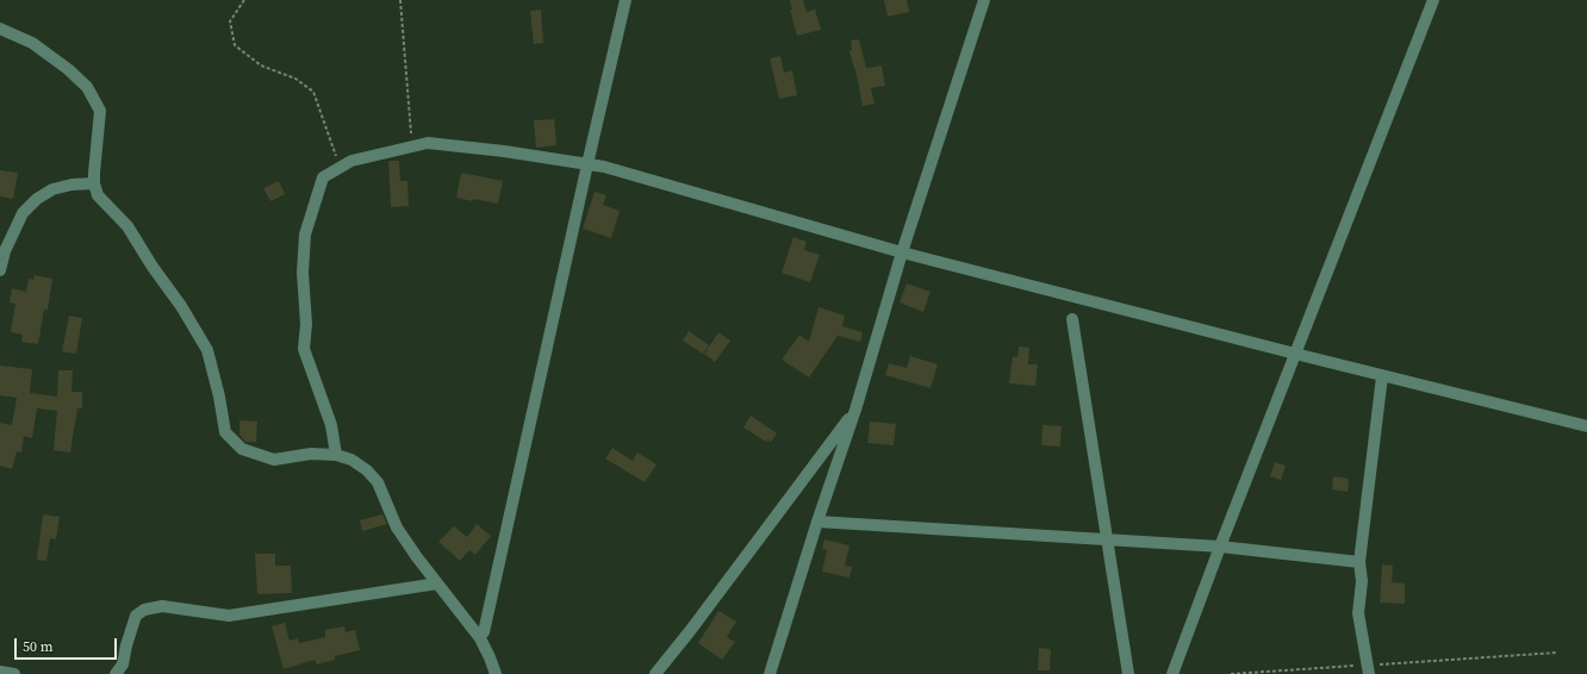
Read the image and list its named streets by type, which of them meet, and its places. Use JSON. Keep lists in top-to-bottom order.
{
  "scale_bar": "50 m"
}
